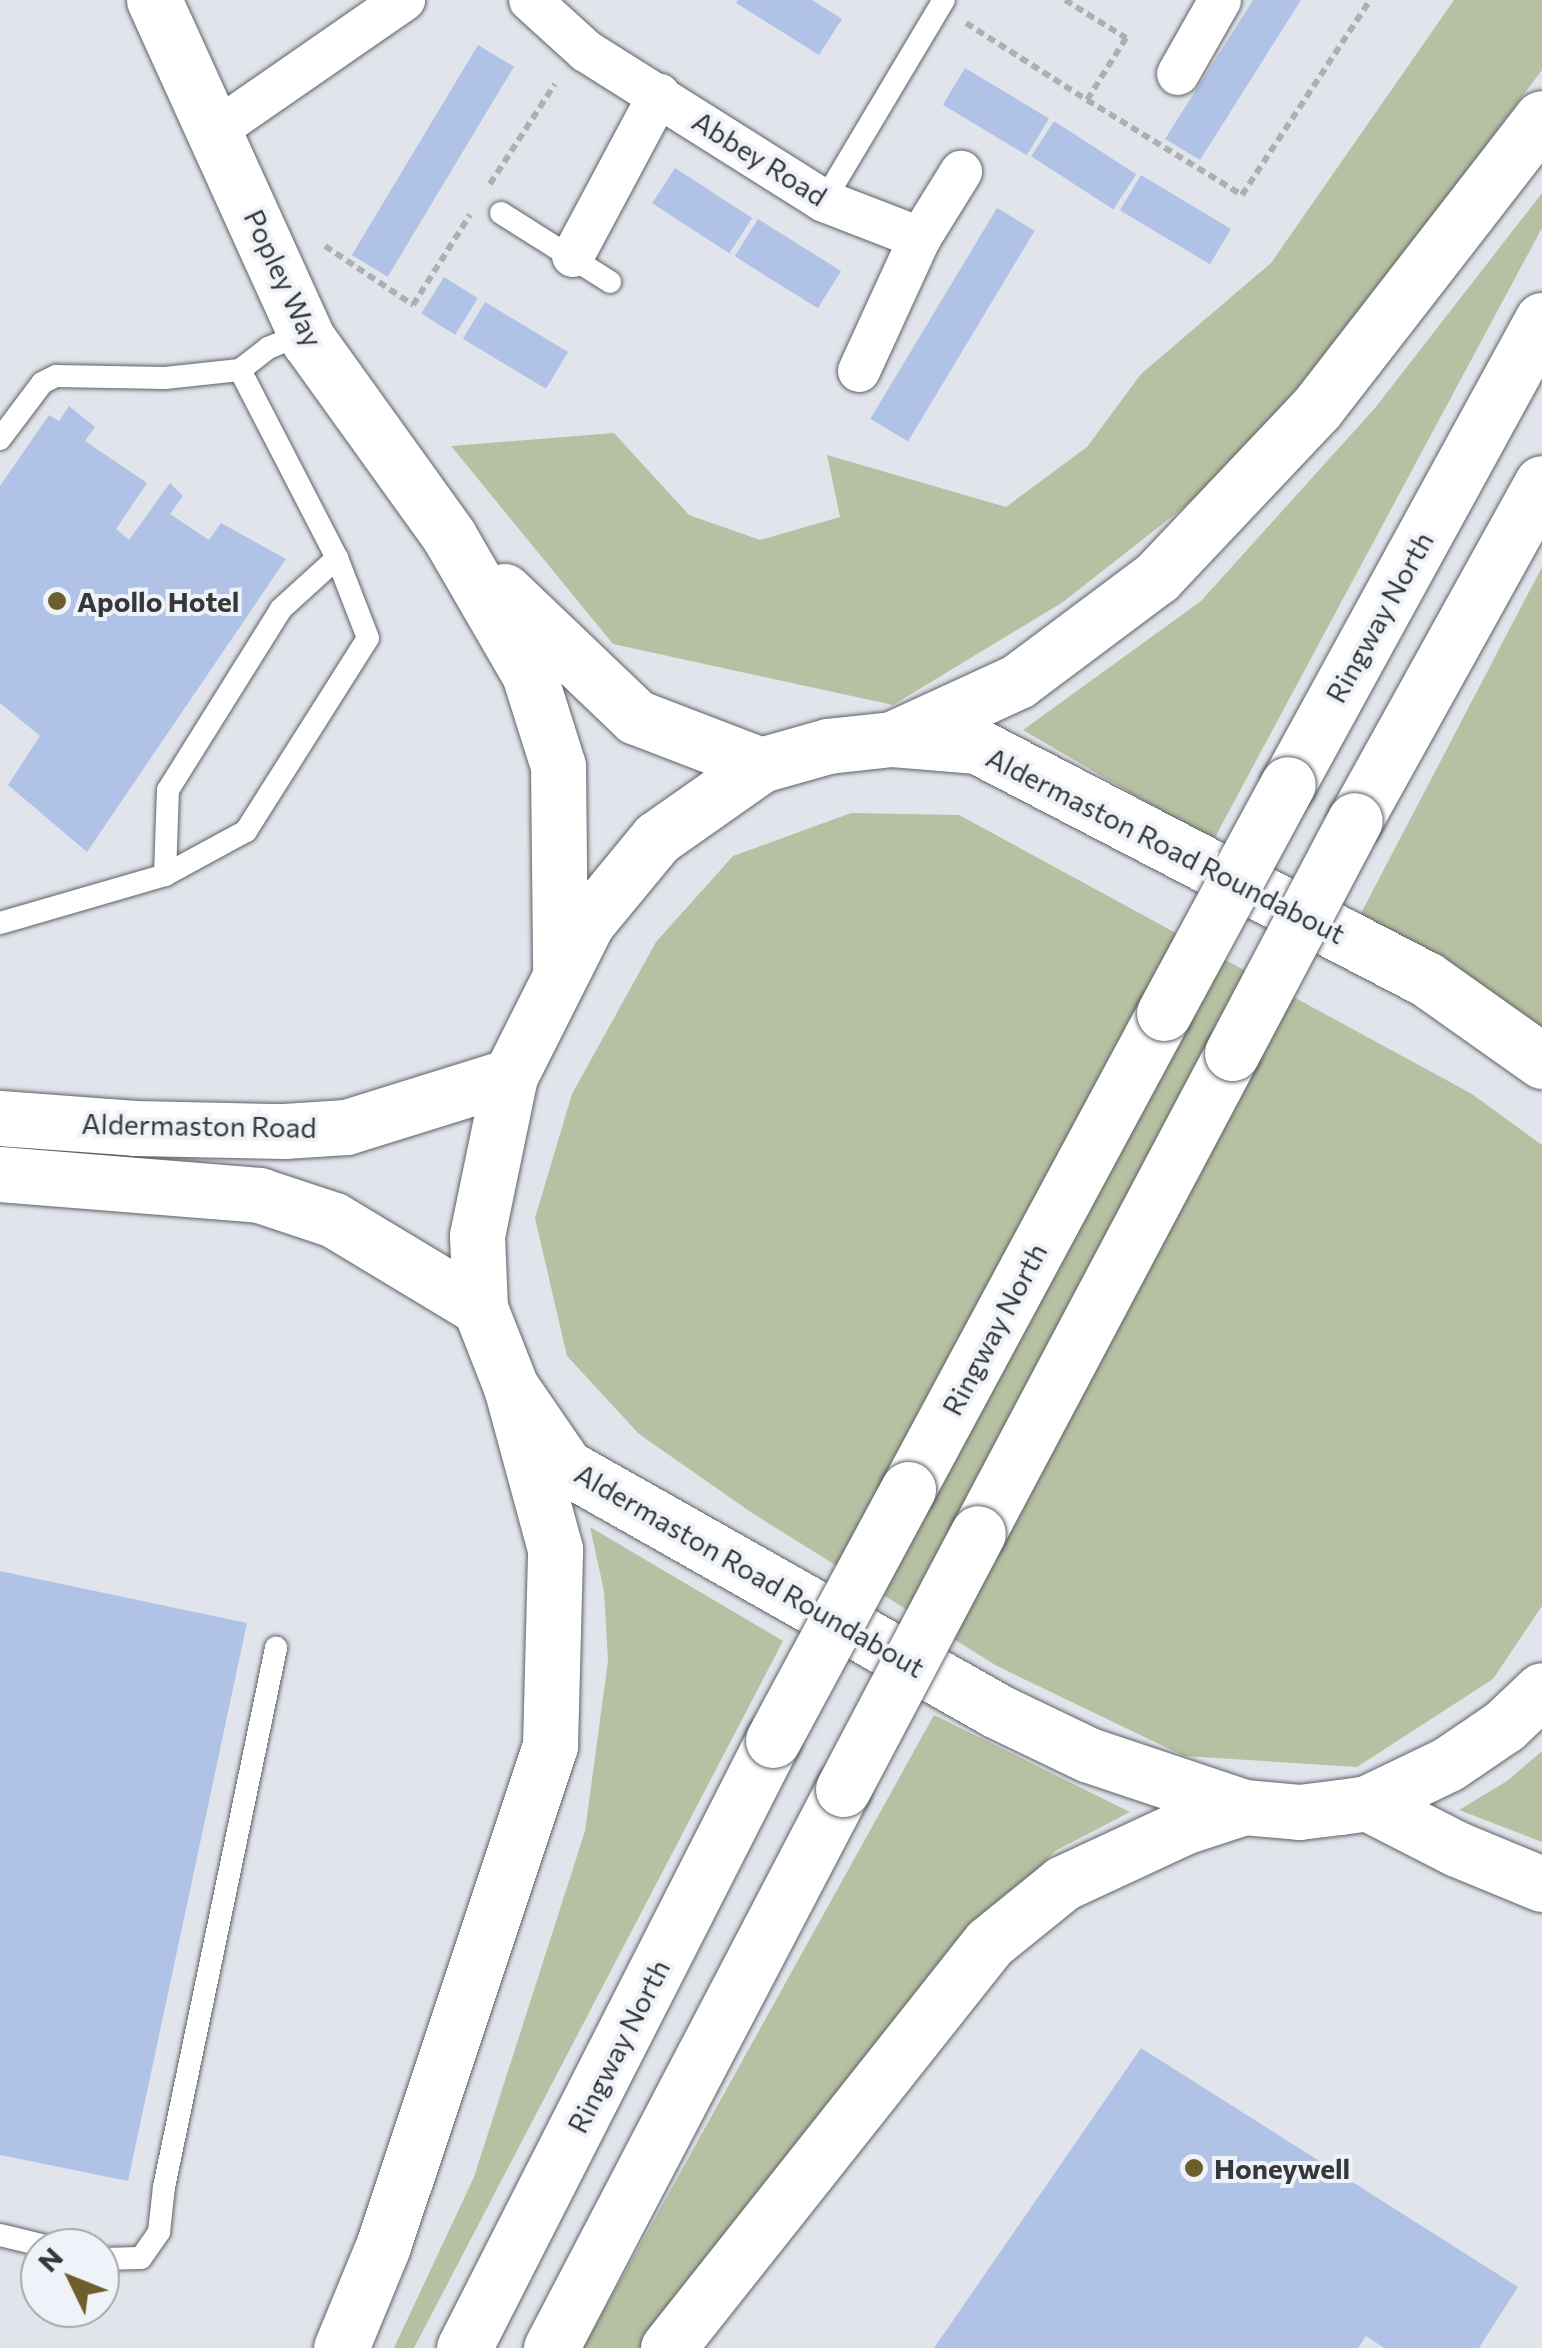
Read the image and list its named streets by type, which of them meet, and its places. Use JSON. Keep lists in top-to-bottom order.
{
  "streets": {
    "main road": [
      "Popley Way",
      "Ringway North",
      "Aldermaston Road Roundabout",
      "Aldermaston Road"
    ],
    "street": ["Abbey Road"]
  },
  "crossings": [
    ["Popley Way", "Aldermaston Road Roundabout"],
    ["Aldermaston Road Roundabout", "Aldermaston Road"]
  ],
  "places": ["Apollo Hotel", "Honeywell"],
  "north": "top left"
}
